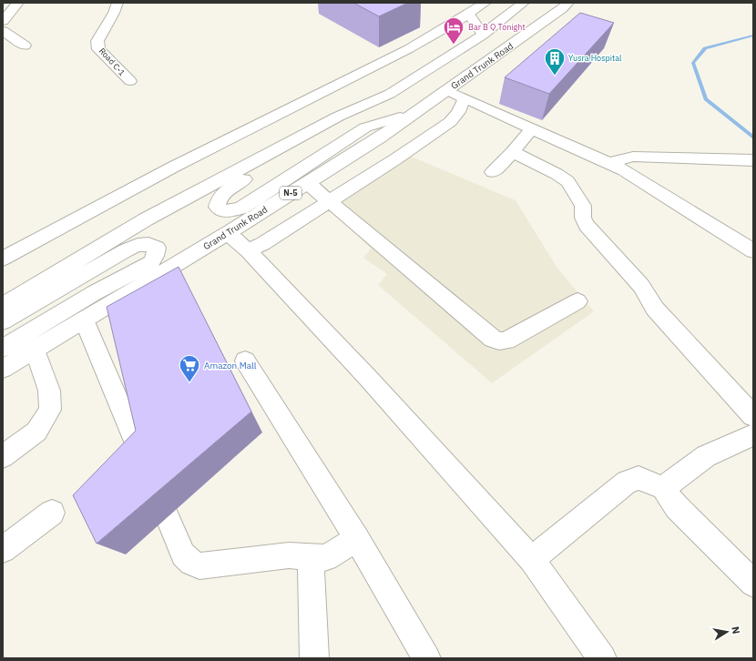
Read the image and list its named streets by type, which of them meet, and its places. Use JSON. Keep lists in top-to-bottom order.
{
  "streets": {
    "main road": ["Road C-1", "Grand Trunk Road", "N-5"]
  },
  "places": {
    "hotel": ["Bar B Q Tonight"],
    "building": ["Yusra Hospital"],
    "supermarket": ["Amazon Mall"]
  },
  "north": "right"
}
